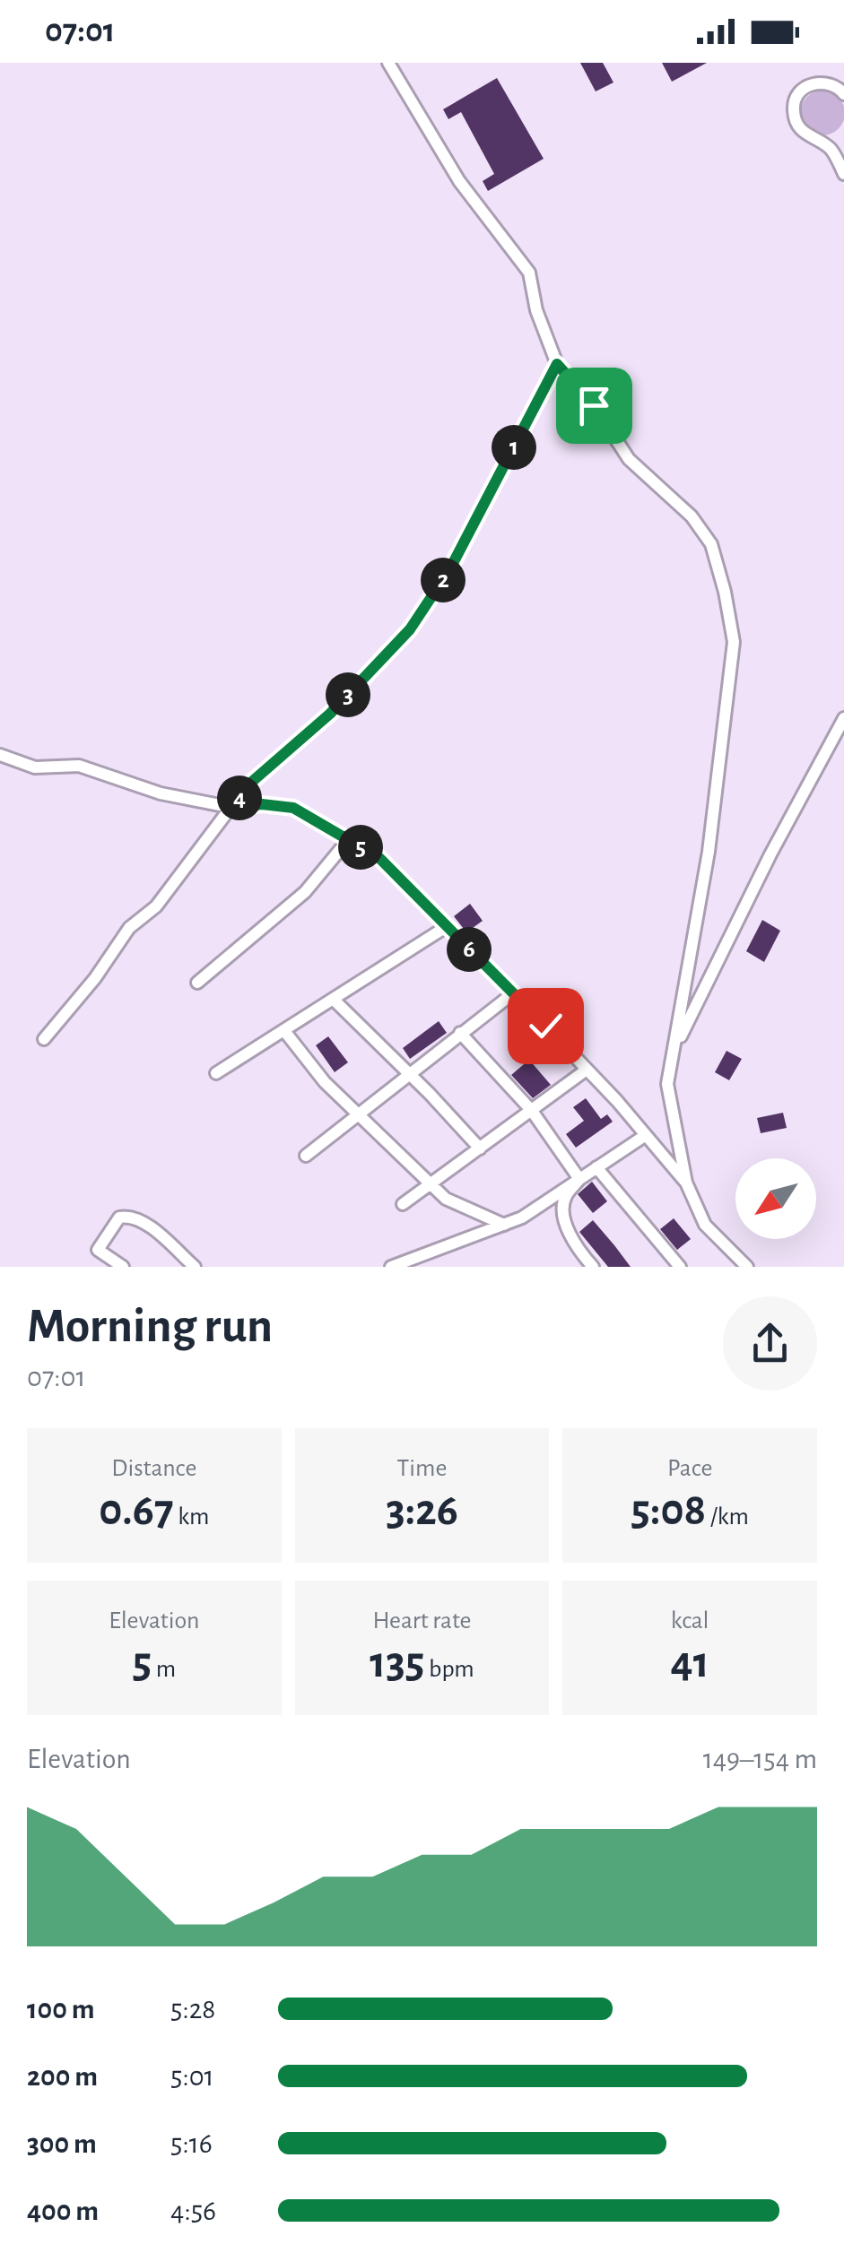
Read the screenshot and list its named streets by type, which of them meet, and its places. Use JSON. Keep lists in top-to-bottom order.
{
  "north": "bottom left",
  "page": {
    "status": "07:01",
    "pins": [
      "1",
      "2",
      "3",
      "4",
      "5",
      "6"
    ],
    "heading": ["Morning run", "07:01"],
    "stats": [
      ["Distance", "0.67 km"],
      ["Time", "3:26"],
      ["Pace", "5:08 /km"],
      ["Elevation", "5 m"],
      ["Heart rate", "135 bpm"],
      ["kcal", "41"]
    ],
    "chart": ["Elevation", "149–154 m"],
    "list": [
      {
        "name": "100 m",
        "note": "5:28"
      },
      {
        "name": "200 m",
        "note": "5:01"
      },
      {
        "name": "300 m",
        "note": "5:16"
      },
      {
        "name": "400 m",
        "note": "4:56"
      }
    ]
  }
}
